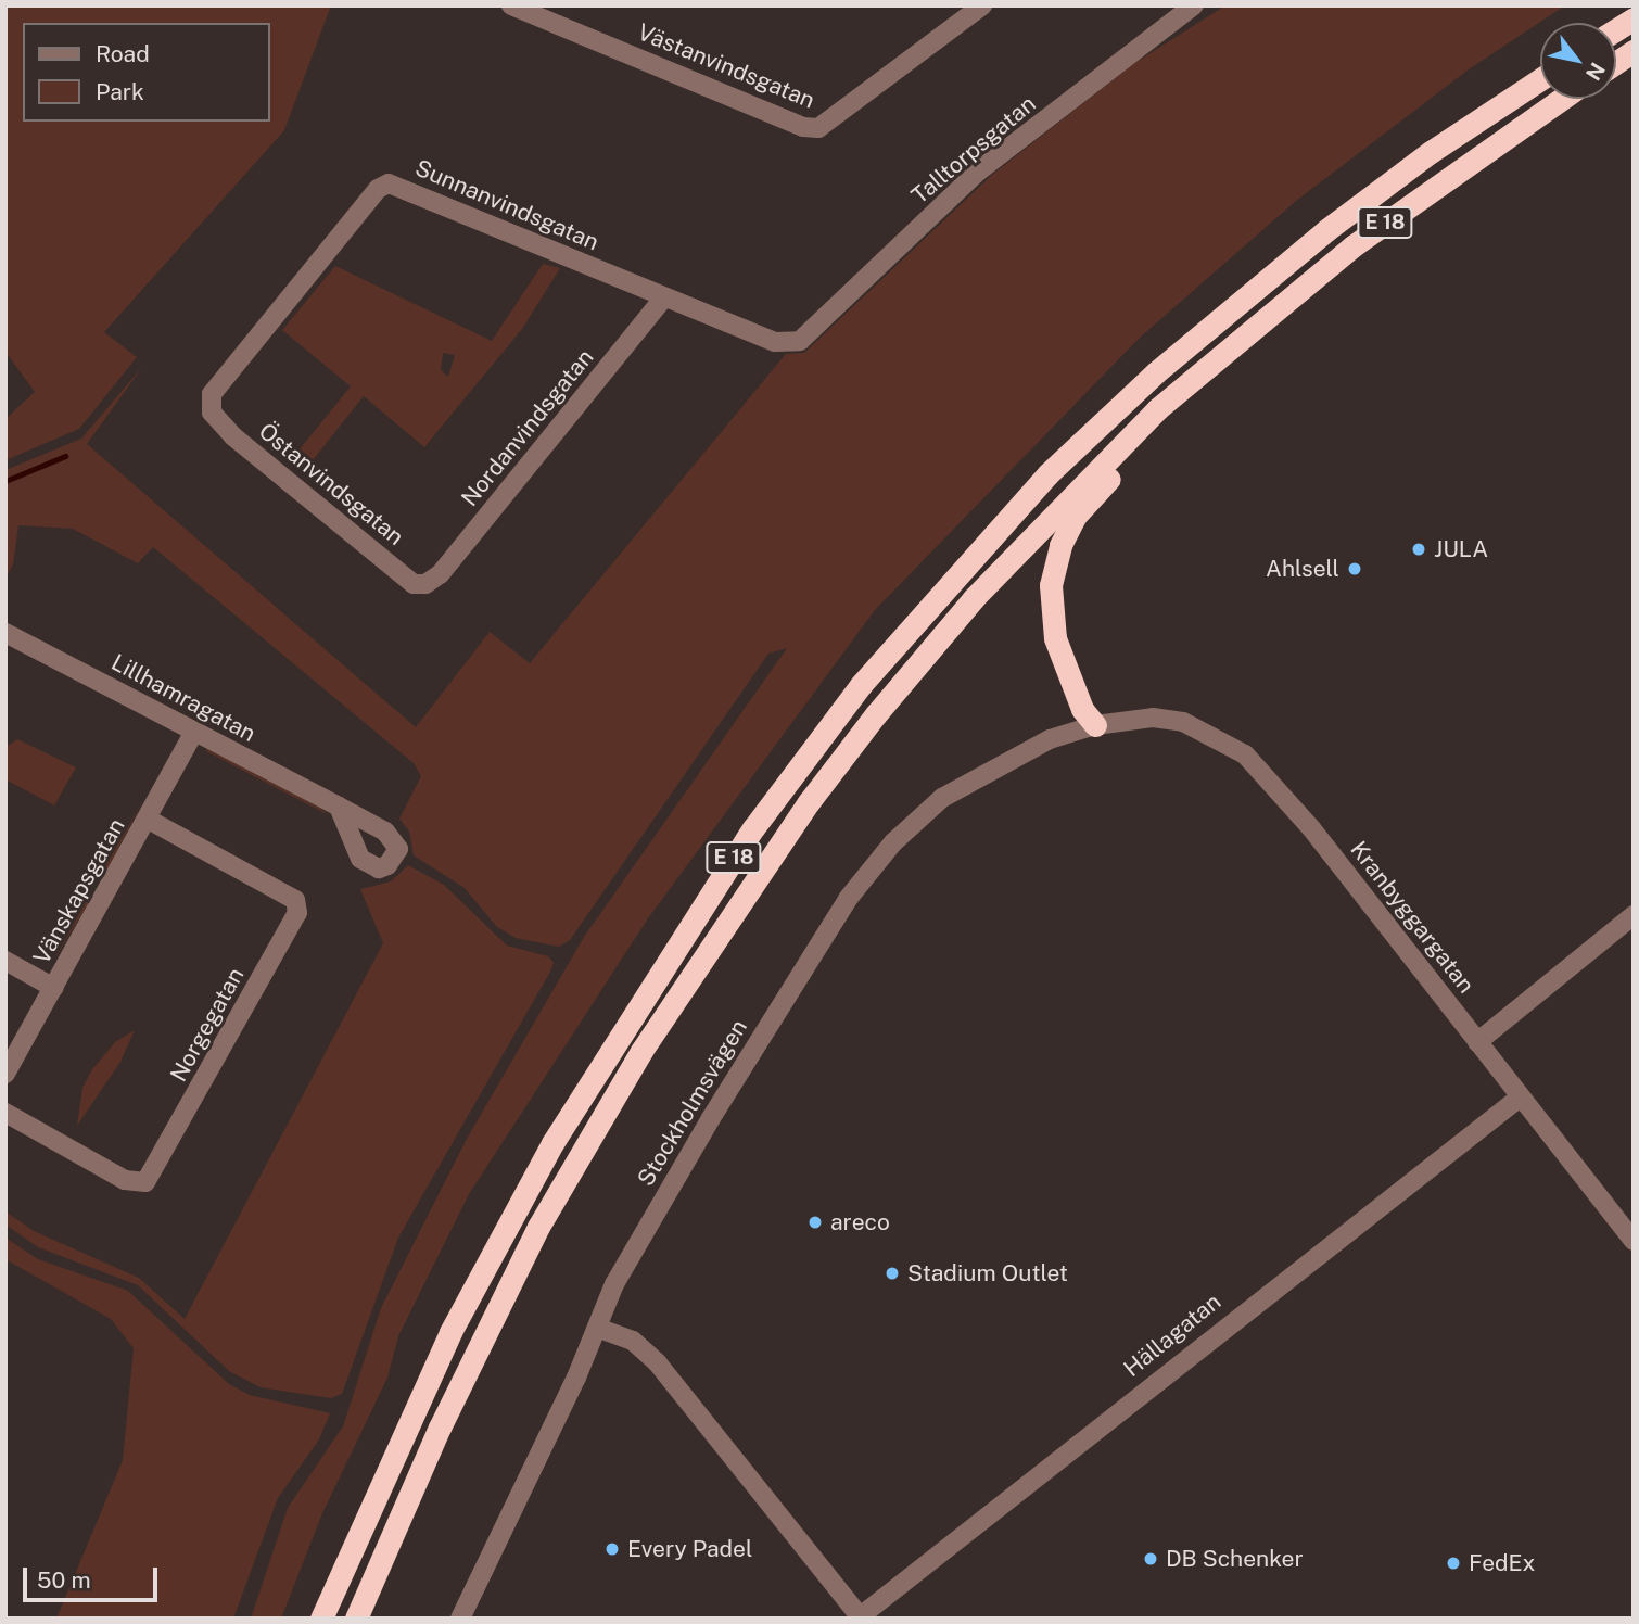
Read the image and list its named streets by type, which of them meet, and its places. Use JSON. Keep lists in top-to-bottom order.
{
  "streets": {
    "highway": ["E 18"],
    "street": [
      "Västanvindsgatan",
      "Talltorpsgatan",
      "Sunnanvindsgatan",
      "Nordanvindsgatan",
      "Östanvindsgatan",
      "Lillhamragatan",
      "Vänskapsgatan",
      "Kranbyggargatan",
      "Norgegatan",
      "Stockholmsvägen",
      "Hällagatan"
    ]
  },
  "crossings": [
    ["Talltorpsgatan", "Sunnanvindsgatan"],
    ["Sunnanvindsgatan", "Nordanvindsgatan"],
    ["Sunnanvindsgatan", "Östanvindsgatan"],
    ["E 18", "Kranbyggargatan"],
    ["E 18", "Stockholmsvägen"],
    ["Nordanvindsgatan", "Östanvindsgatan"],
    ["Lillhamragatan", "Vänskapsgatan"],
    ["Vänskapsgatan", "Norgegatan"],
    ["Kranbyggargatan", "Stockholmsvägen"],
    ["Kranbyggargatan", "Hällagatan"],
    ["Stockholmsvägen", "Hällagatan"]
  ],
  "places": [
    "JULA",
    "Ahlsell",
    "areco",
    "Stadium Outlet",
    "Every Padel",
    "DB Schenker",
    "FedEx"
  ],
  "legend": ["Road", "Park"],
  "scale_bar": "50 m",
  "north": "bottom right"
}
